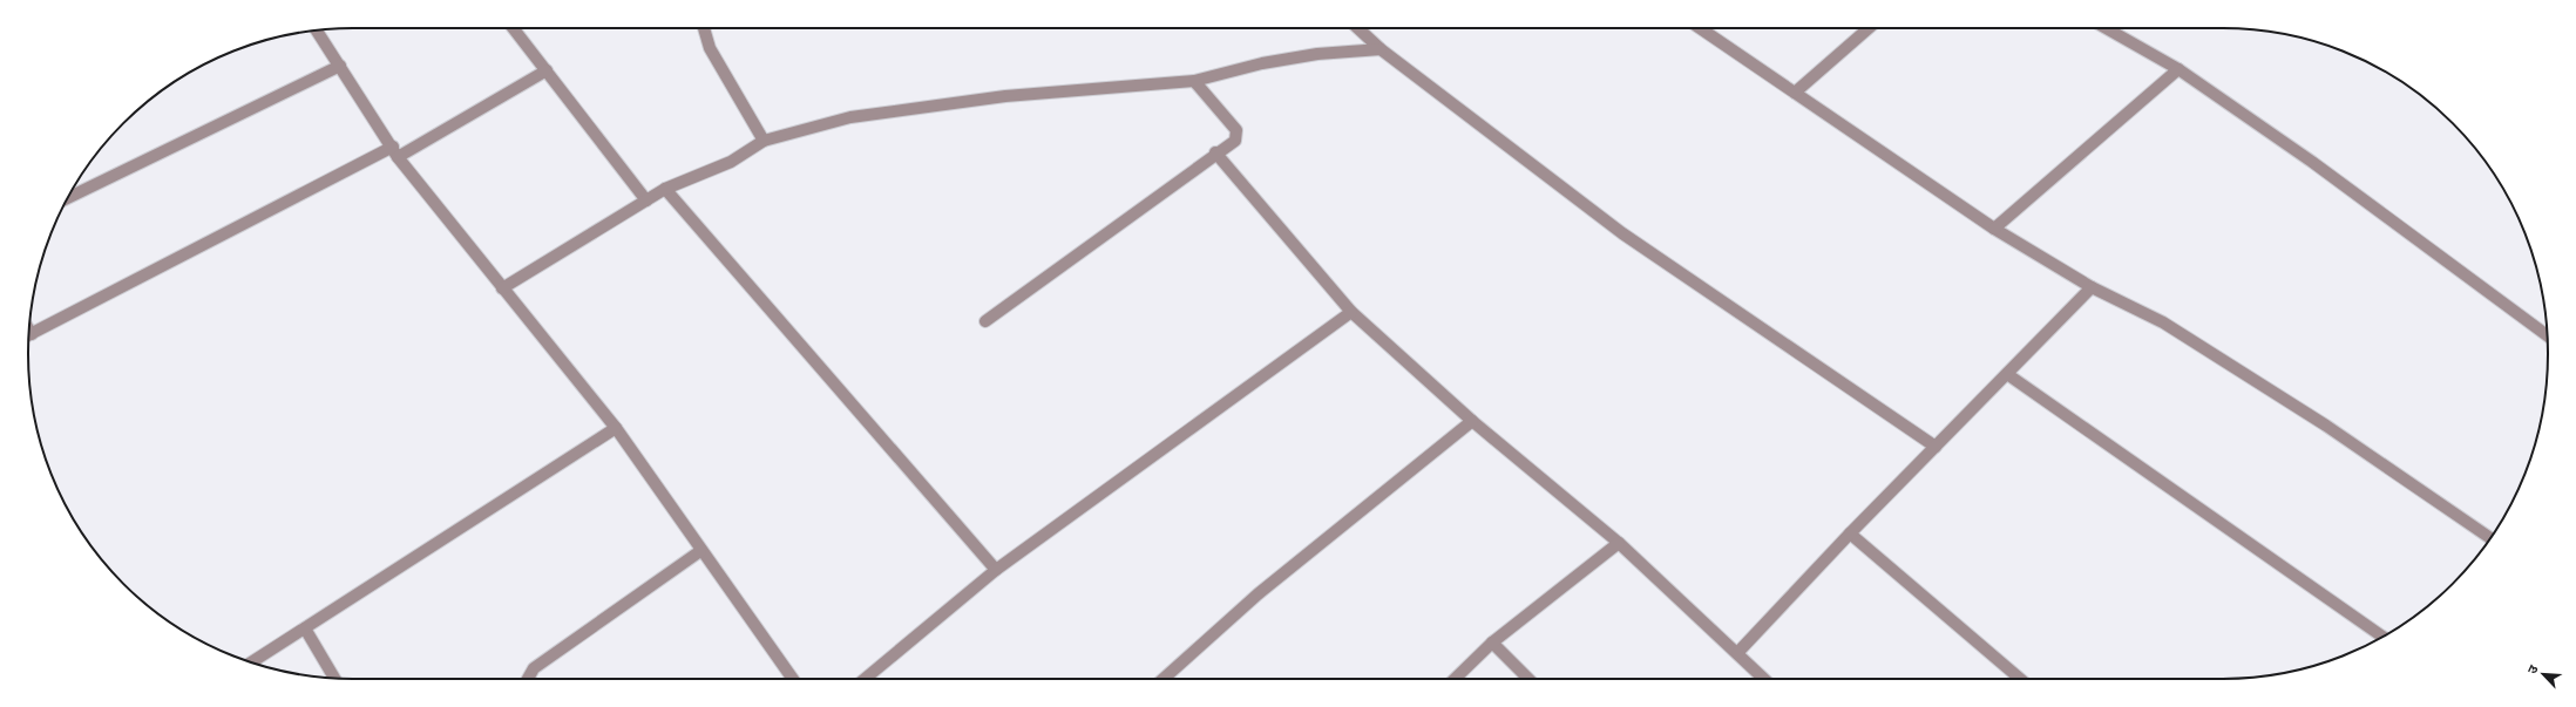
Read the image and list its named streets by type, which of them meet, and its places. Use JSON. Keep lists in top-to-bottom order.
{
  "north": "top left"
}
